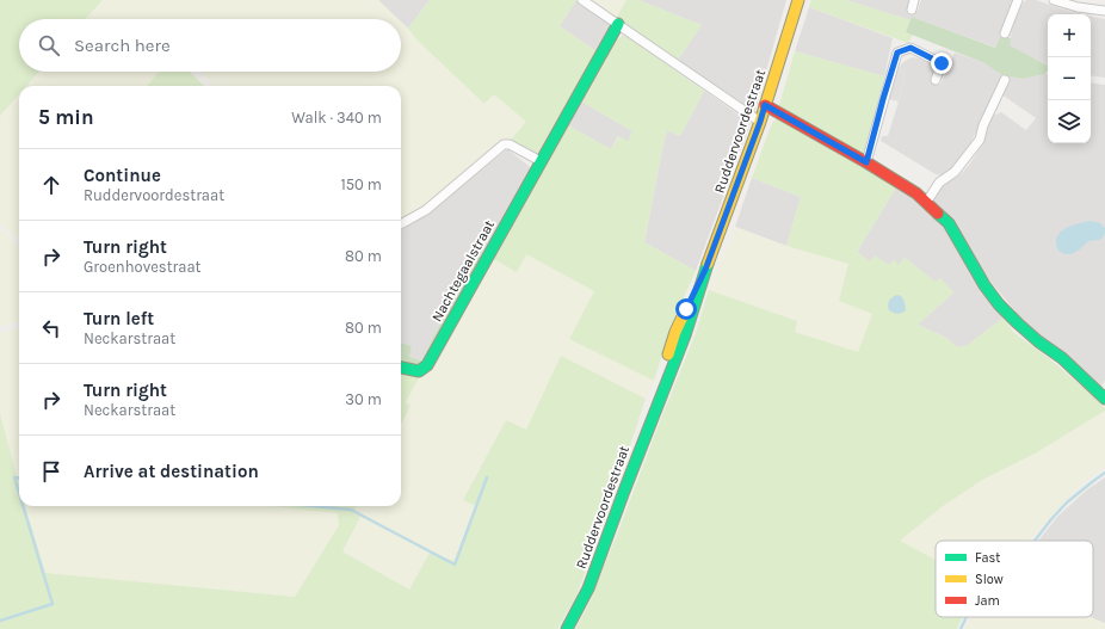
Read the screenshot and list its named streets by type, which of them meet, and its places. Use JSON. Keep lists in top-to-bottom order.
{
  "streets": {
    "street": ["Ruddervoordestraat", "Nachtegaalstraat"]
  },
  "legend": ["Fast", "Slow", "Jam"],
  "page": {
    "map_buttons": ["+", "−"],
    "search": "Search here",
    "heading": ["5 min", "Walk · 340 m"],
    "list": [
      ["Continue", "Ruddervoordestraat", "150 m"],
      ["Turn right", "Groenhovestraat", "80 m"],
      ["Turn left", "Neckarstraat", "80 m"],
      ["Turn right", "Neckarstraat", "30 m"],
      "Arrive at destination"
    ]
  }
}
